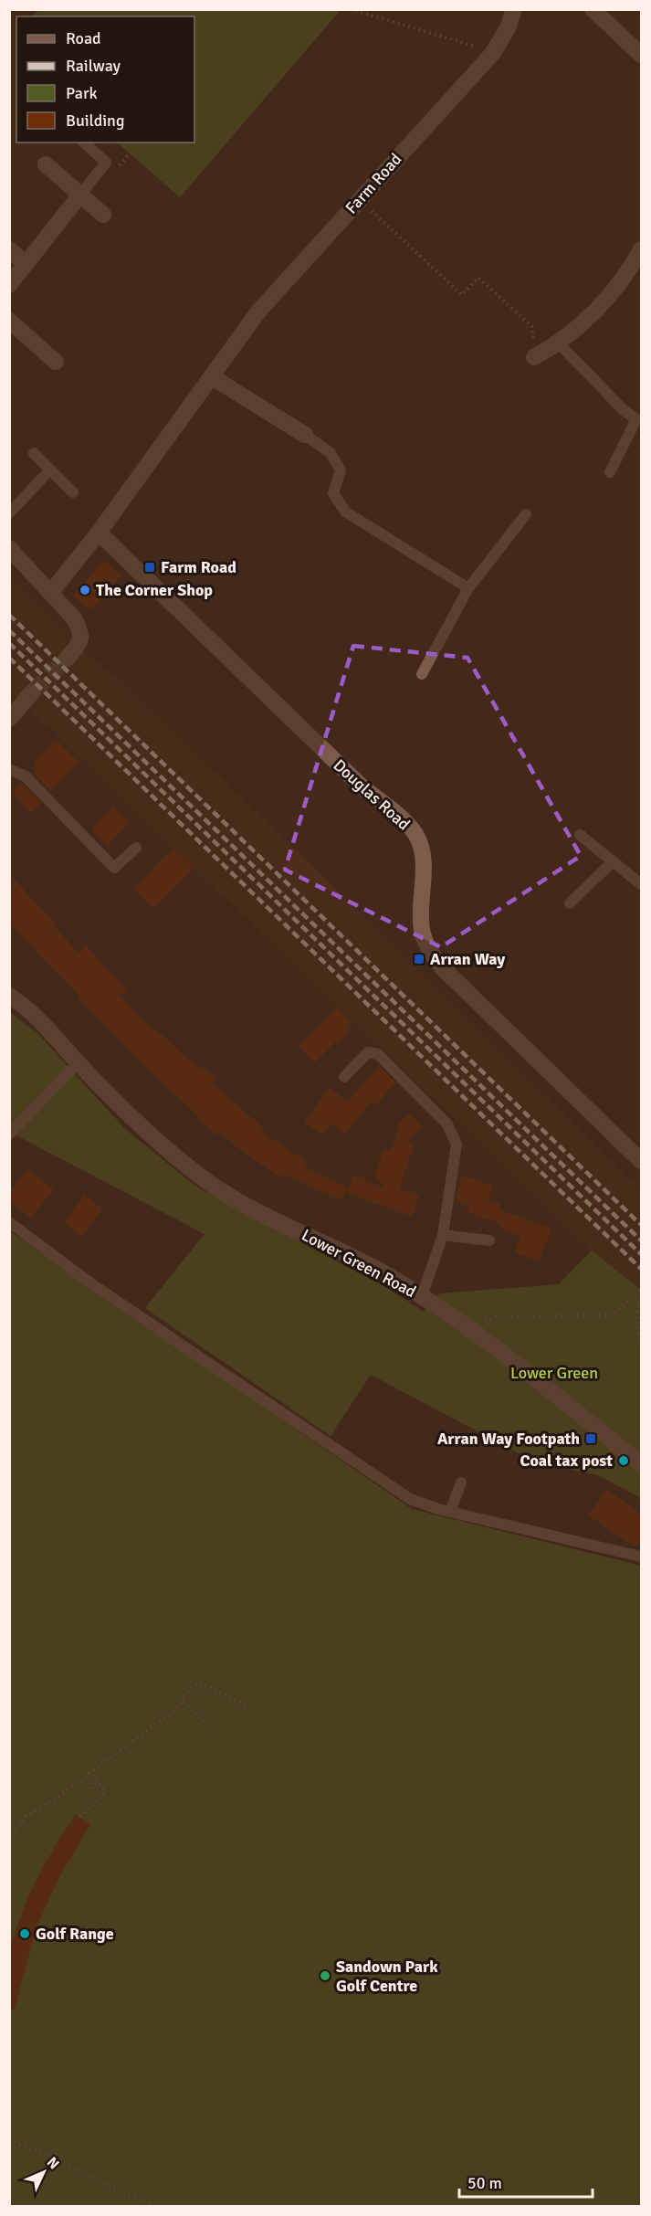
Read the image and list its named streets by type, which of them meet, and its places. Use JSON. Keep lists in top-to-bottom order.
{
  "streets": {
    "street": ["Farm Road", "Douglas Road", "Lower Green Road"]
  },
  "crossings": [
    ["Farm Road", "Douglas Road"]
  ],
  "parks": ["Lower Green"],
  "places": {
    "transit": ["Farm Road", "Arran Way", "Arran Way Footpath"],
    "other": [
      "The Corner Shop",
      "Coal tax post",
      "Golf Range",
      "Sandown Park Golf Centre"
    ]
  },
  "legend": [
    "Road",
    "Railway",
    "Park",
    "Building"
  ],
  "scale_bar": "50 m",
  "north": "top right"
}
